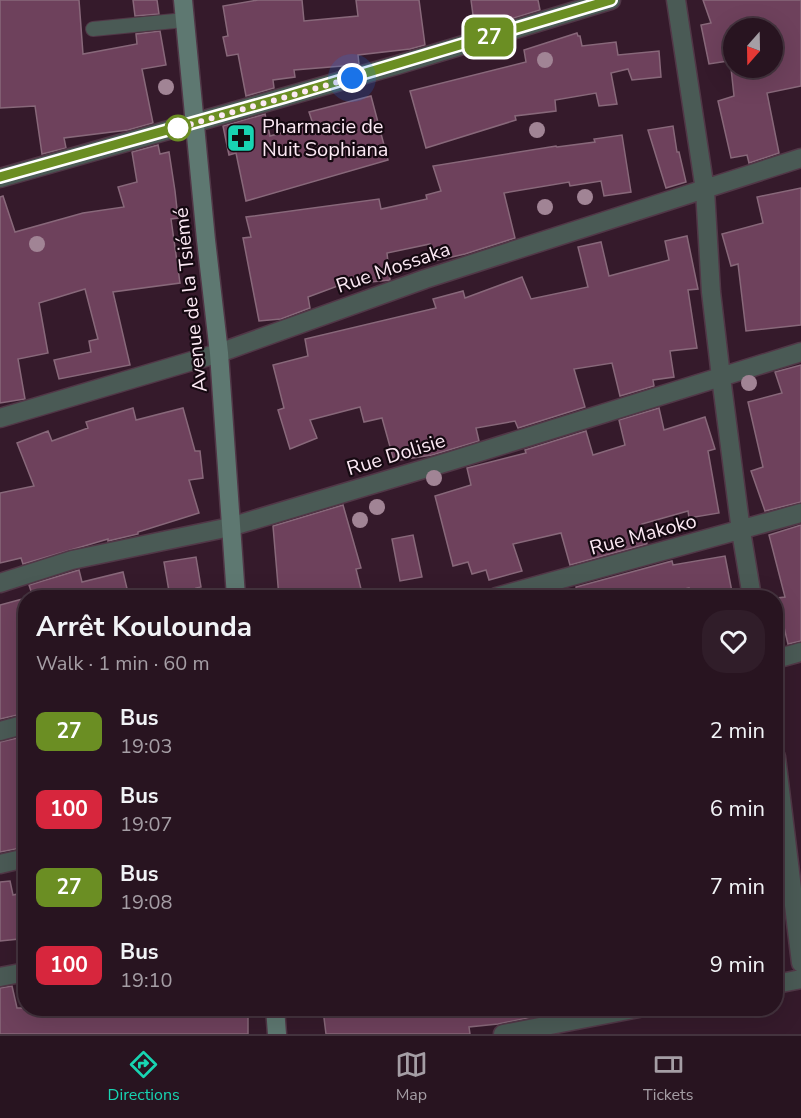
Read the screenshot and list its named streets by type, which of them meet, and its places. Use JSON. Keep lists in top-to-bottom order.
{
  "streets": {
    "main road": ["Avenue de la Tsiémé"],
    "street": ["Rue Mossaka", "Rue Dolisie", "Rue Makoko"]
  },
  "crossings": [
    ["Rue Mossaka", "Avenue de la Tsiémé"],
    ["Avenue de la Tsiémé", "Rue Dolisie"]
  ],
  "places": {
    "pharmacy": ["Pharmacie de Nuit Sophiana"]
  },
  "lines": ["bus line 27"],
  "north": "bottom",
  "page": {
    "on_map": "27",
    "heading": ["Arrêt Koulounda", "Walk · 1 min · 60 m"],
    "list": [
      {
        "mark": "27",
        "name": "Bus",
        "note": "19:03",
        "value": "2 min"
      },
      {
        "mark": "100",
        "name": "Bus",
        "note": "19:07",
        "value": "6 min"
      },
      {
        "mark": "27",
        "name": "Bus",
        "note": "19:08",
        "value": "7 min"
      },
      {
        "mark": "100",
        "name": "Bus",
        "note": "19:10",
        "value": "9 min"
      }
    ],
    "tabs": ["Directions", "Map", "Tickets"]
  }
}
